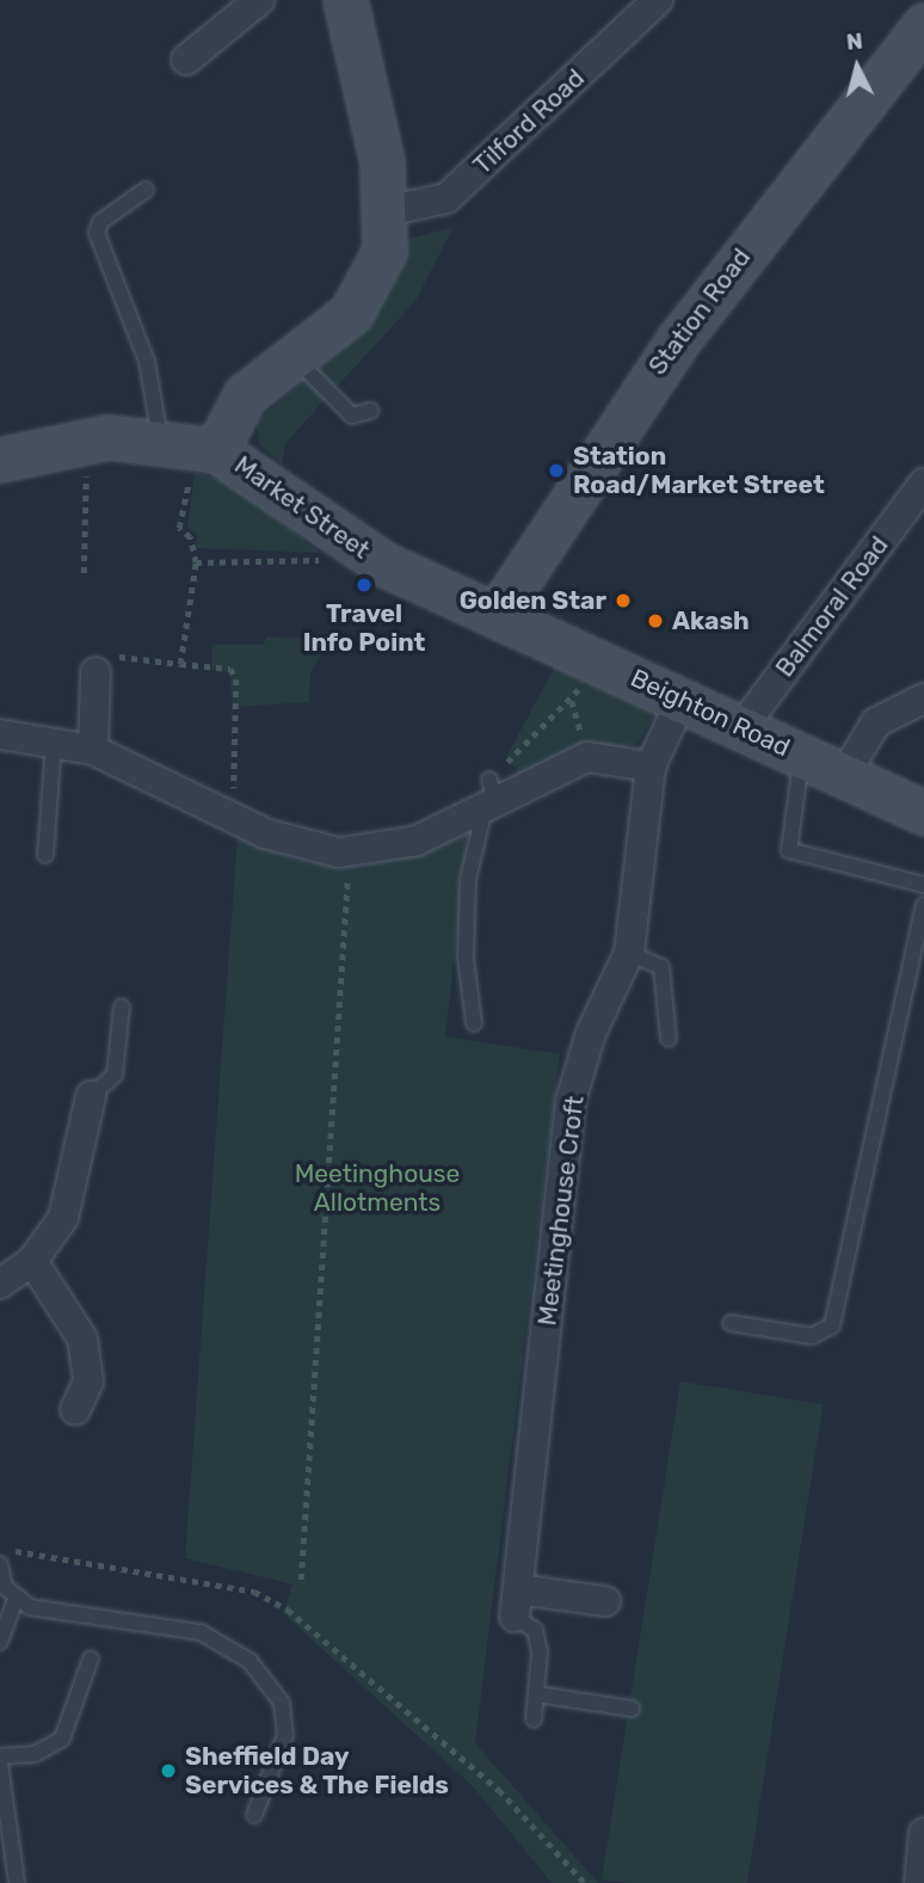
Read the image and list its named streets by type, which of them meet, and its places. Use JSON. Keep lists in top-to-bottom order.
{
  "streets": {
    "main road": ["Station Road", "Market Street", "Beighton Road"],
    "street": ["Tilford Road", "Balmoral Road", "Meetinghouse Croft"]
  },
  "crossings": [
    ["Station Road", "Market Street"],
    ["Station Road", "Beighton Road"],
    ["Market Street", "Beighton Road"],
    ["Balmoral Road", "Beighton Road"],
    ["Beighton Road", "Meetinghouse Croft"]
  ],
  "parks": ["Meetinghouse Allotments"],
  "places": [
    "Station Road/Market Street",
    "Travel Info Point",
    "Golden Star",
    "Akash",
    "Sheffield Day Services & The Fields"
  ],
  "north": "top"
}
